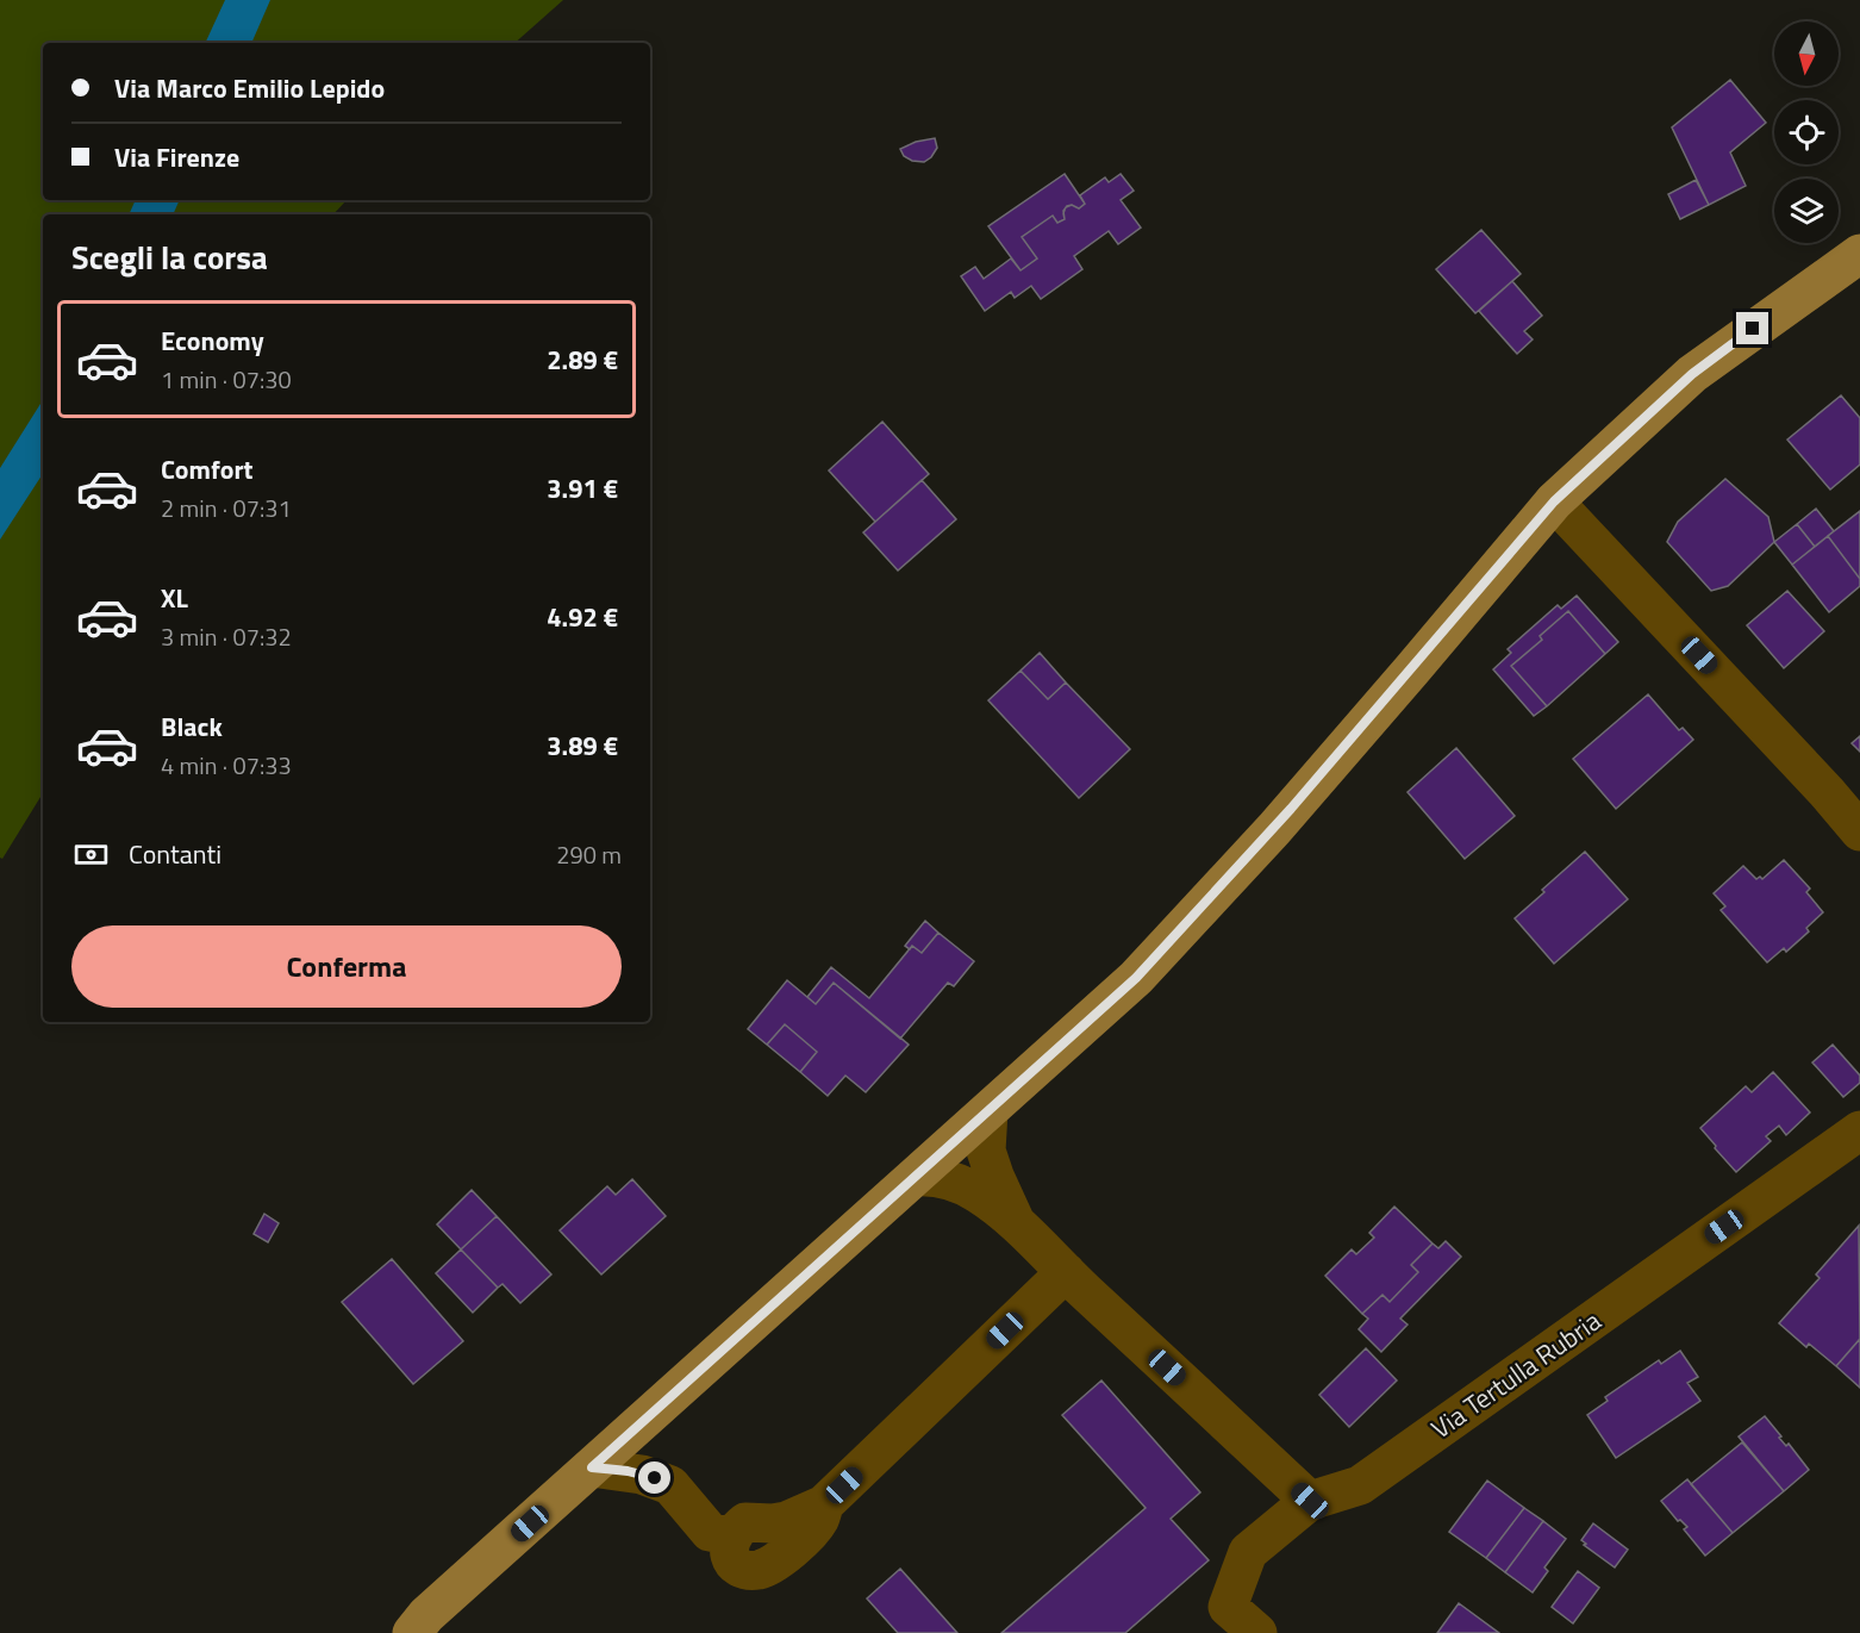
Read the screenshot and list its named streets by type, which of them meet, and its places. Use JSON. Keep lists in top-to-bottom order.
{
  "streets": {
    "street": ["Via Tertulla Rubria"]
  },
  "north": "bottom",
  "page": {
    "banner": ["Via Marco Emilio Lepido", "Via Firenze"],
    "heading": "Scegli la corsa",
    "list": [
      {
        "name": "Economy",
        "note": "1 min · 07:30",
        "value": "2.89 €"
      },
      {
        "name": "Comfort",
        "note": "2 min · 07:31",
        "value": "3.91 €"
      },
      {
        "name": "XL",
        "note": "3 min · 07:32",
        "value": "4.92 €"
      },
      {
        "name": "Black",
        "note": "4 min · 07:33",
        "value": "3.89 €"
      }
    ],
    "pay": ["Contanti", "290 m"],
    "buttons": "Conferma"
  }
}
